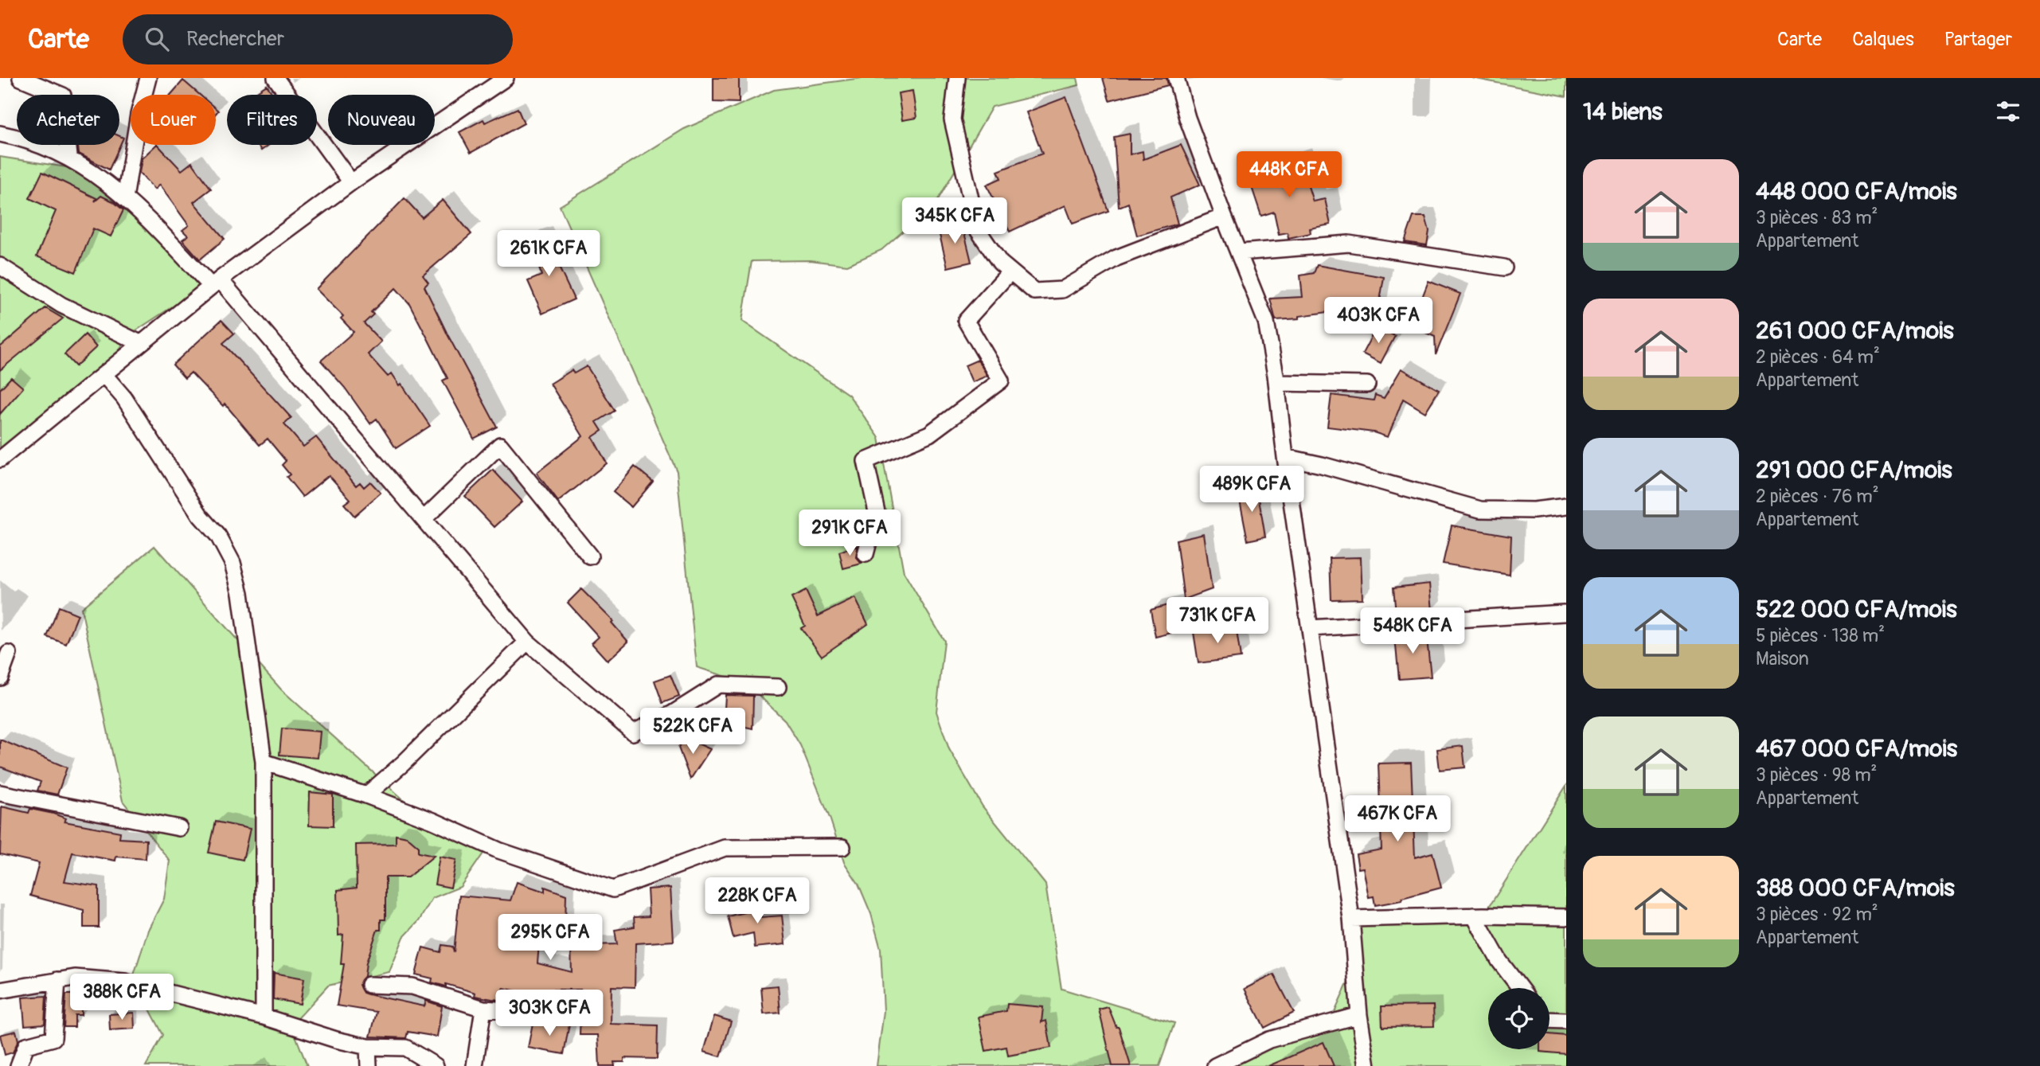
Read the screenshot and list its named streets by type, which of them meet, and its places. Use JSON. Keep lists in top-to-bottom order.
{
  "page": {
    "header": "Carte",
    "search": "Rechercher",
    "nav": ["Carte", "Calques", "Partager"],
    "heading": "14 biens",
    "chip": [
      "Acheter",
      "Louer",
      "Filtres",
      "Nouveau"
    ],
    "list": [
      {
        "name": "448 000 CFA/mois",
        "note": "3 pièces · 83 m² · Appartement"
      },
      {
        "name": "261 000 CFA/mois",
        "note": "2 pièces · 64 m² · Appartement"
      },
      {
        "name": "291 000 CFA/mois",
        "note": "2 pièces · 76 m² · Appartement"
      },
      {
        "name": "522 000 CFA/mois",
        "note": "5 pièces · 138 m² · Maison"
      },
      {
        "name": "467 000 CFA/mois",
        "note": "3 pièces · 98 m² · Appartement"
      },
      {
        "name": "388 000 CFA/mois",
        "note": "3 pièces · 92 m² · Appartement"
      }
    ],
    "price": [
      "448K CFA",
      "345K CFA",
      "261K CFA",
      "403K CFA",
      "489K CFA",
      "291K CFA",
      "731K CFA",
      "548K CFA",
      "522K CFA",
      "467K CFA",
      "228K CFA",
      "295K CFA",
      "388K CFA",
      "303K CFA"
    ]
  }
}
